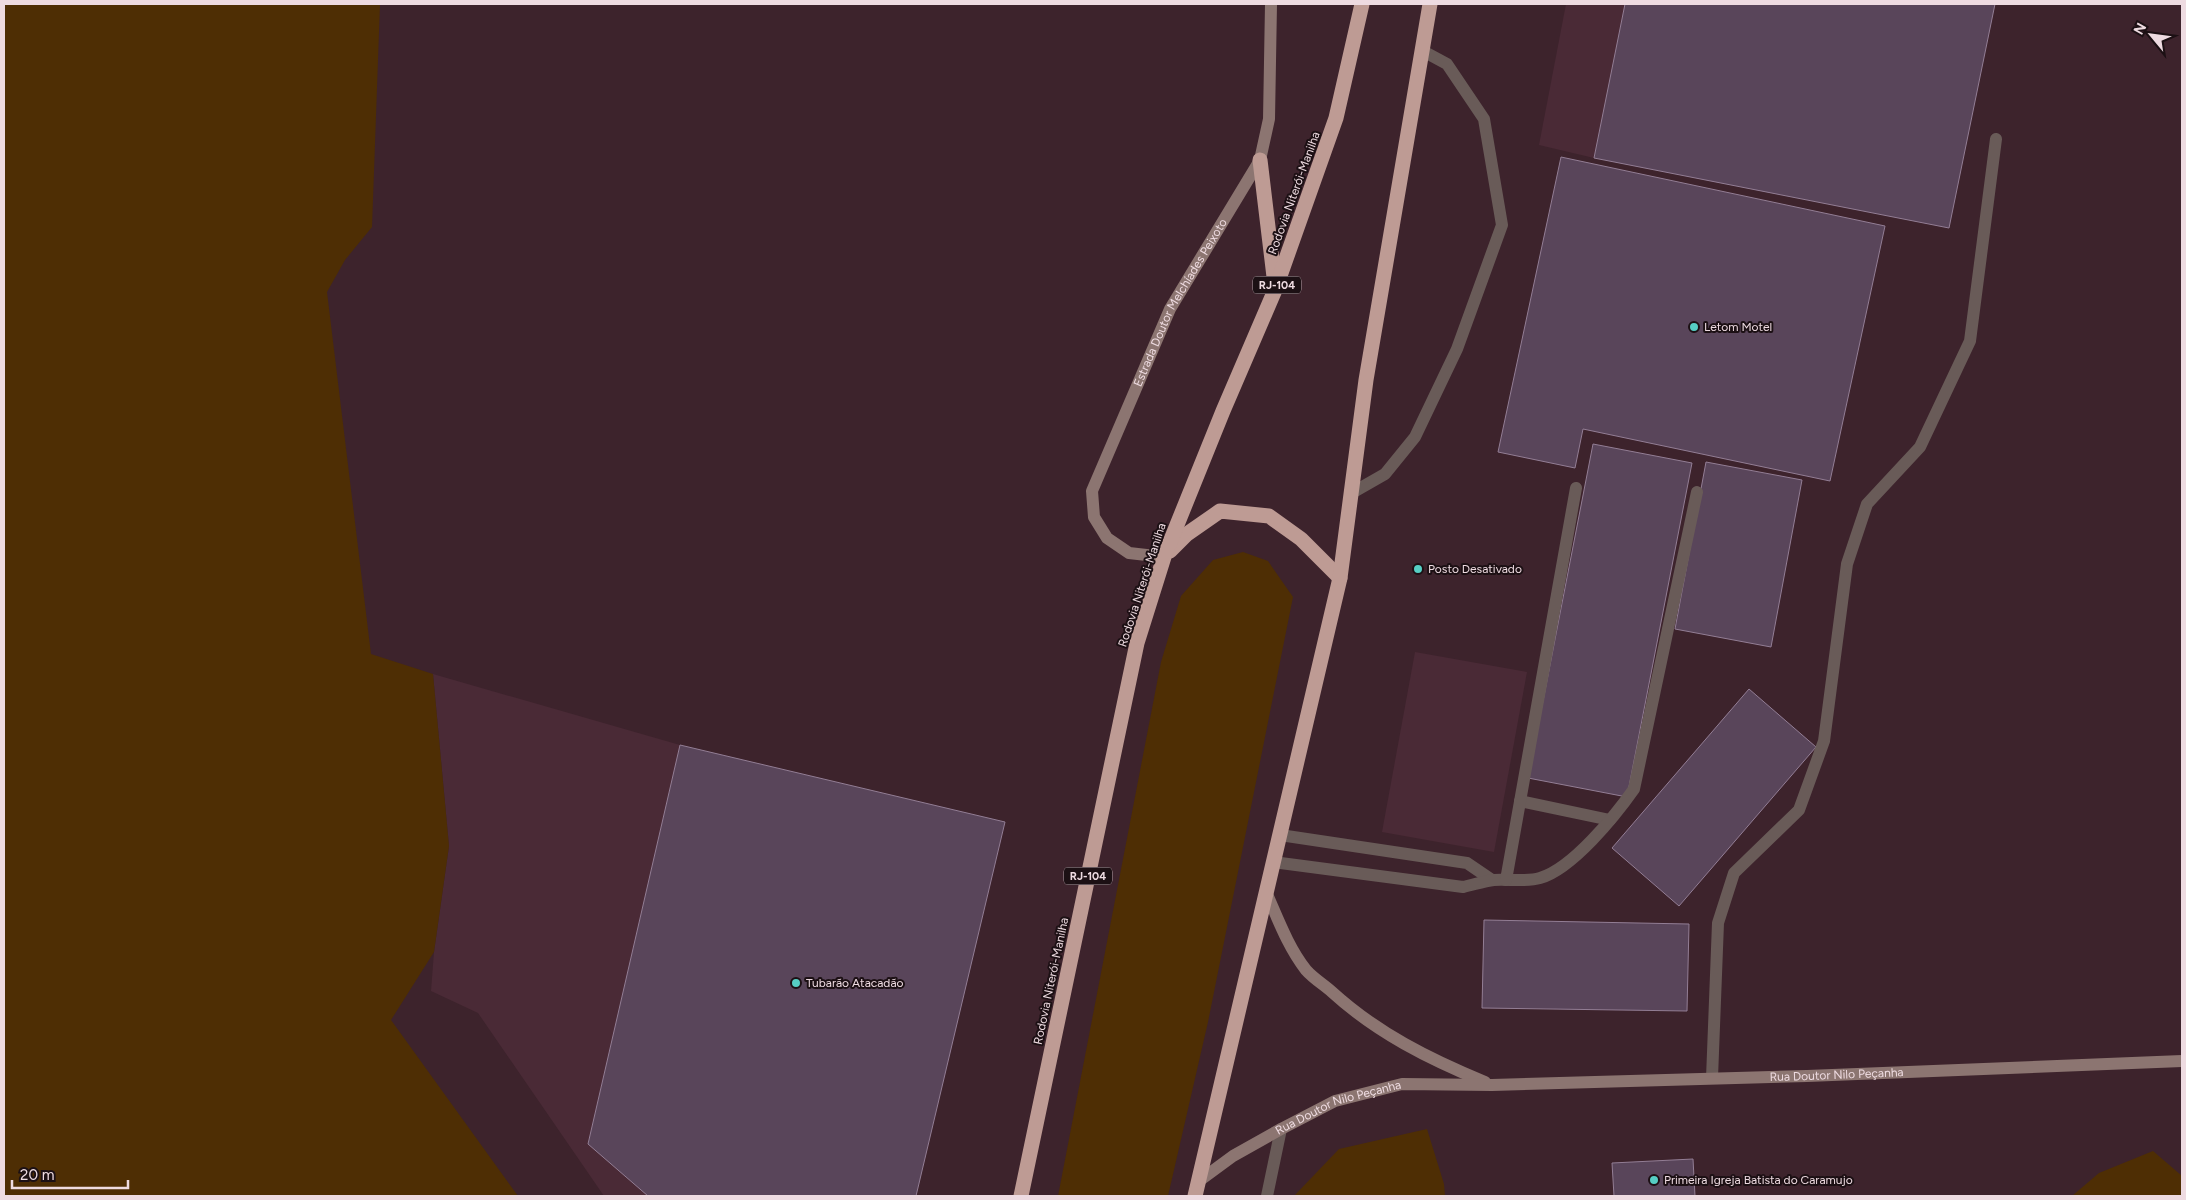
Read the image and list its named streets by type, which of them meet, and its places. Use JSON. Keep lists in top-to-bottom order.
{
  "streets": {
    "highway": ["Rodovia Niterói-Manilha", "RJ-104"],
    "street": ["Estrada Doutor Melchíades Peixoto", "Rua Doutor Nilo Peçanha"]
  },
  "crossings": [
    ["Rodovia Niterói-Manilha", "Estrada Doutor Melchíades Peixoto"]
  ],
  "places": [
    "Letom Motel",
    "Posto Desativado",
    "Tubarão Atacadão",
    "Primeira Igreja Batista do Caramujo"
  ],
  "scale_bar": "20 m",
  "north": "top left"
}
